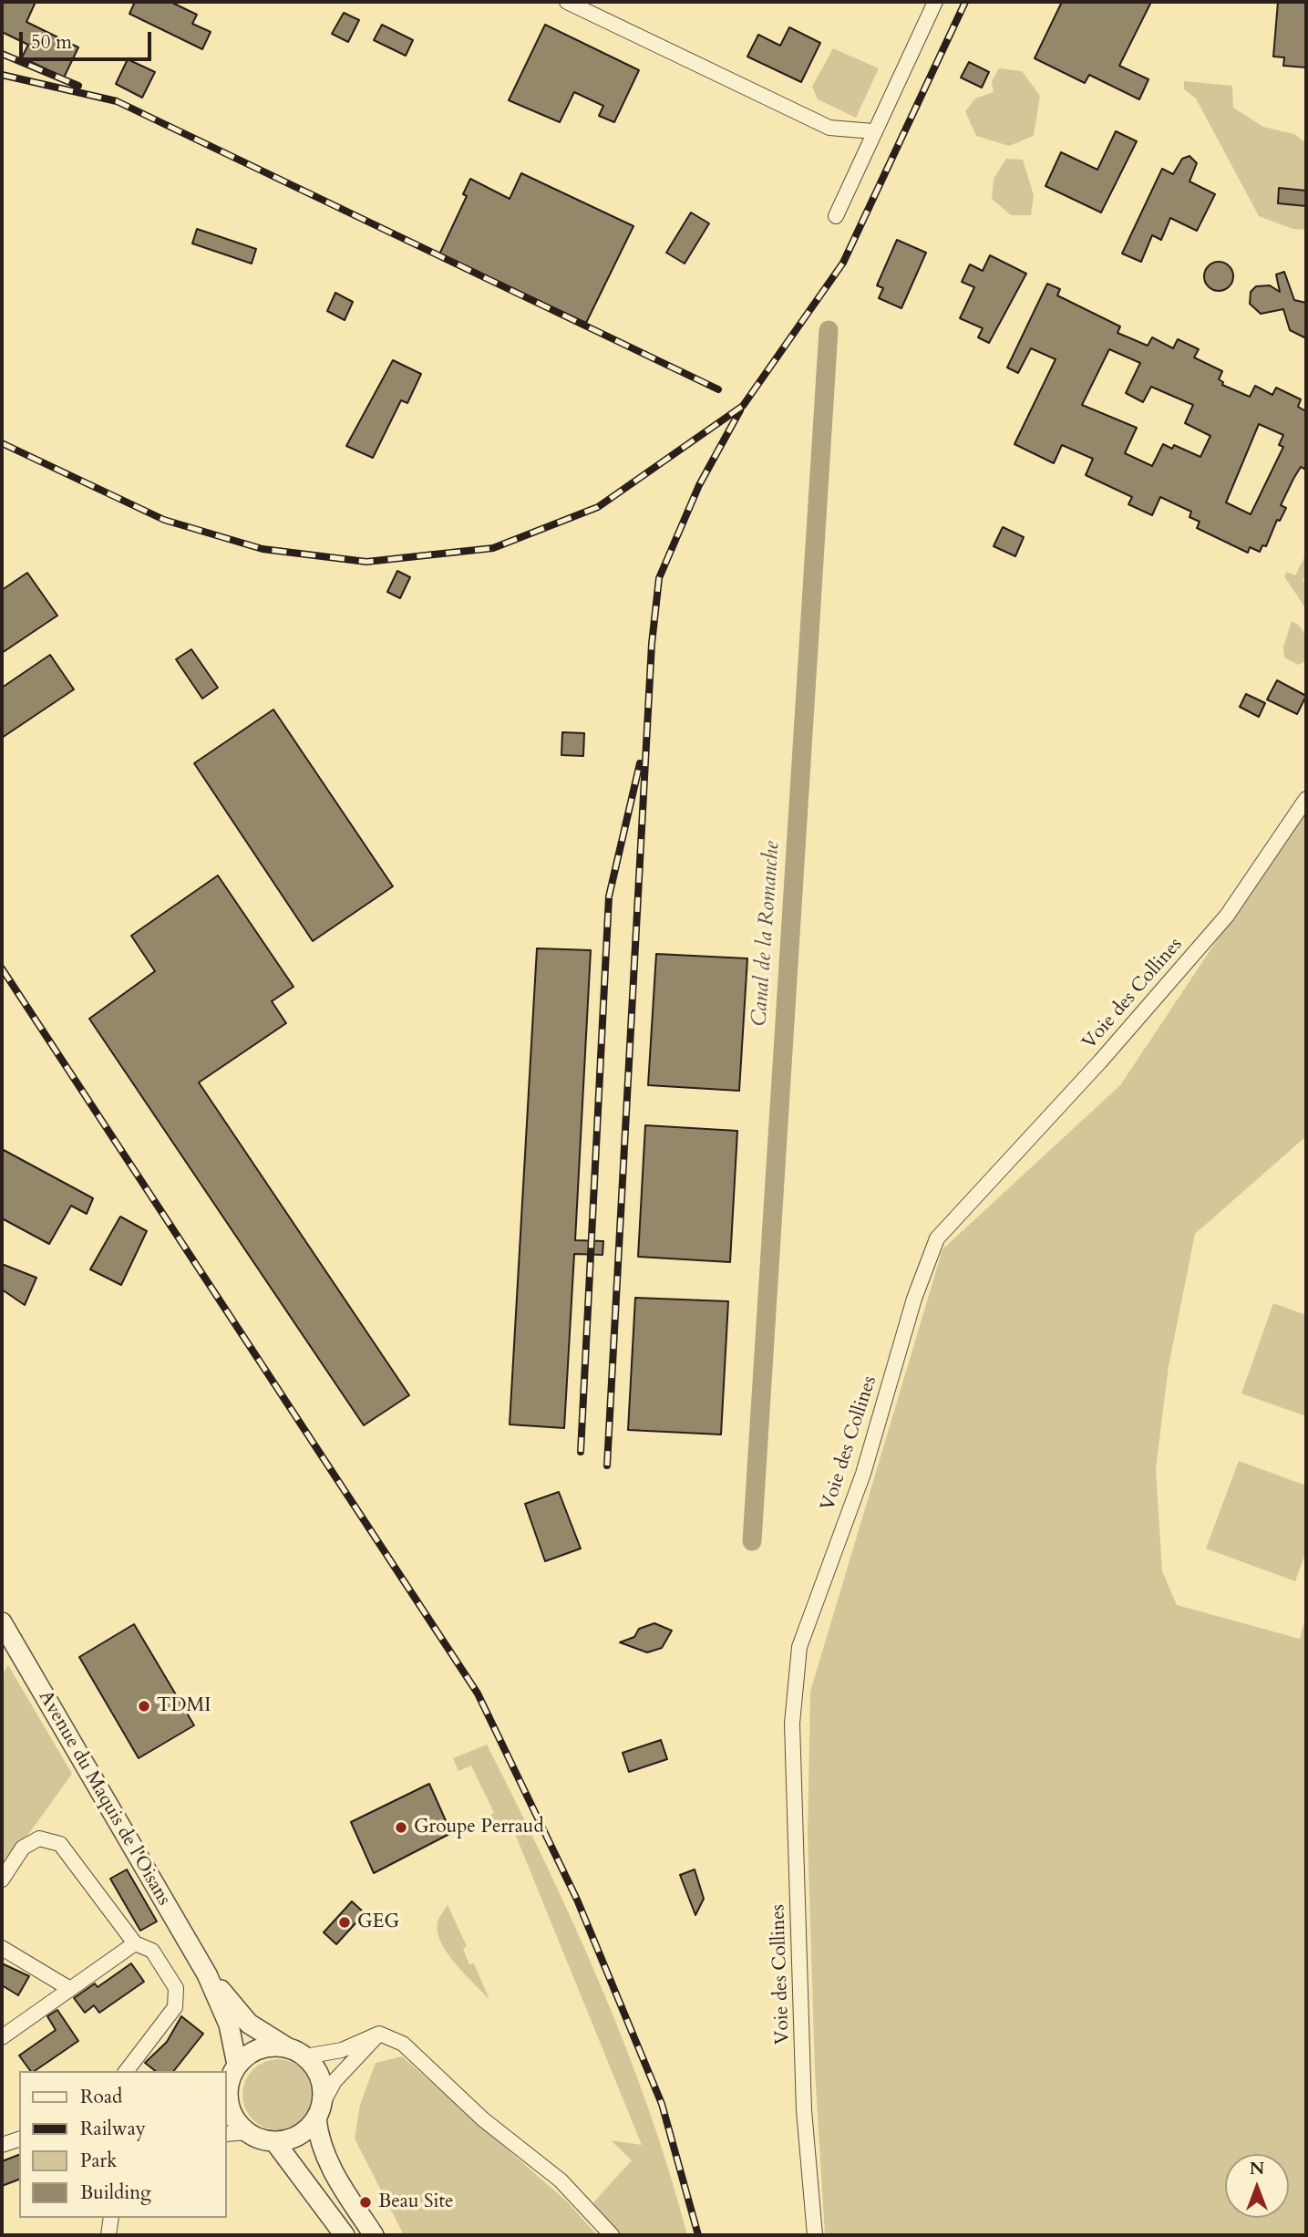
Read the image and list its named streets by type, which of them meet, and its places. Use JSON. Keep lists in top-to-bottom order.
{
  "streets": {
    "street": ["Voie des Collines", "Avenue du Maquis de l'Oisans"]
  },
  "water": ["Canal de la Romanche"],
  "places": [
    "TDMI",
    "Groupe Perraud",
    "GEG",
    "Beau Site"
  ],
  "legend": [
    "Road",
    "Railway",
    "Park",
    "Building"
  ],
  "scale_bar": "50 m",
  "north": "top"
}
